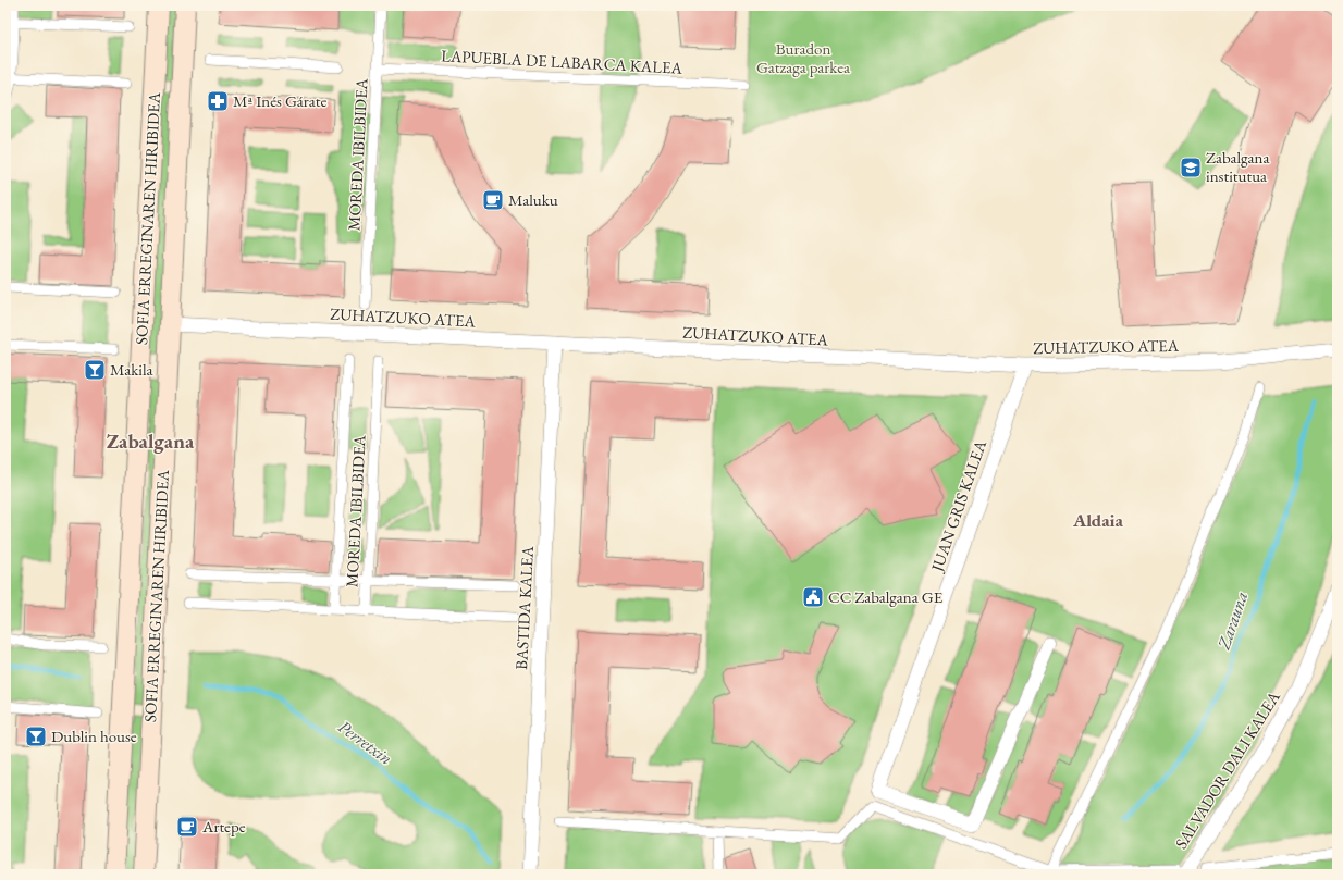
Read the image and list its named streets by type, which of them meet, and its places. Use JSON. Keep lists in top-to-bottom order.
{
  "streets": {
    "main road": ["SOFIA ERREGINAREN HIRIBIDEA"],
    "street": [
      "LAPUEBLA DE LABARCA KALEA",
      "MOREDA IBILBIDEA",
      "ZUHATZUKO ATEA",
      "JUAN GRIS KALEA",
      "BASTIDA KALEA",
      "SALVADOR DALI KALEA"
    ]
  },
  "crossings": [
    ["LAPUEBLA DE LABARCA KALEA", "MOREDA IBILBIDEA"],
    ["SOFIA ERREGINAREN HIRIBIDEA", "ZUHATZUKO ATEA"],
    ["ZUHATZUKO ATEA", "JUAN GRIS KALEA"],
    ["ZUHATZUKO ATEA", "BASTIDA KALEA"]
  ],
  "districts": ["Zabalgana", "Aldaia"],
  "water": ["Zarauna", "Perretxin"],
  "parks": ["Buradon Gatzaga parkea"],
  "places": {
    "pharmacy": ["Mª Inés Gárate"],
    "school or university": ["Zabalgana institutua"],
    "cafe": ["Maluku", "Artepe"],
    "bar": ["Makila", "Dublin house"],
    "public building": ["CC Zabalgana GE"]
  }
}
